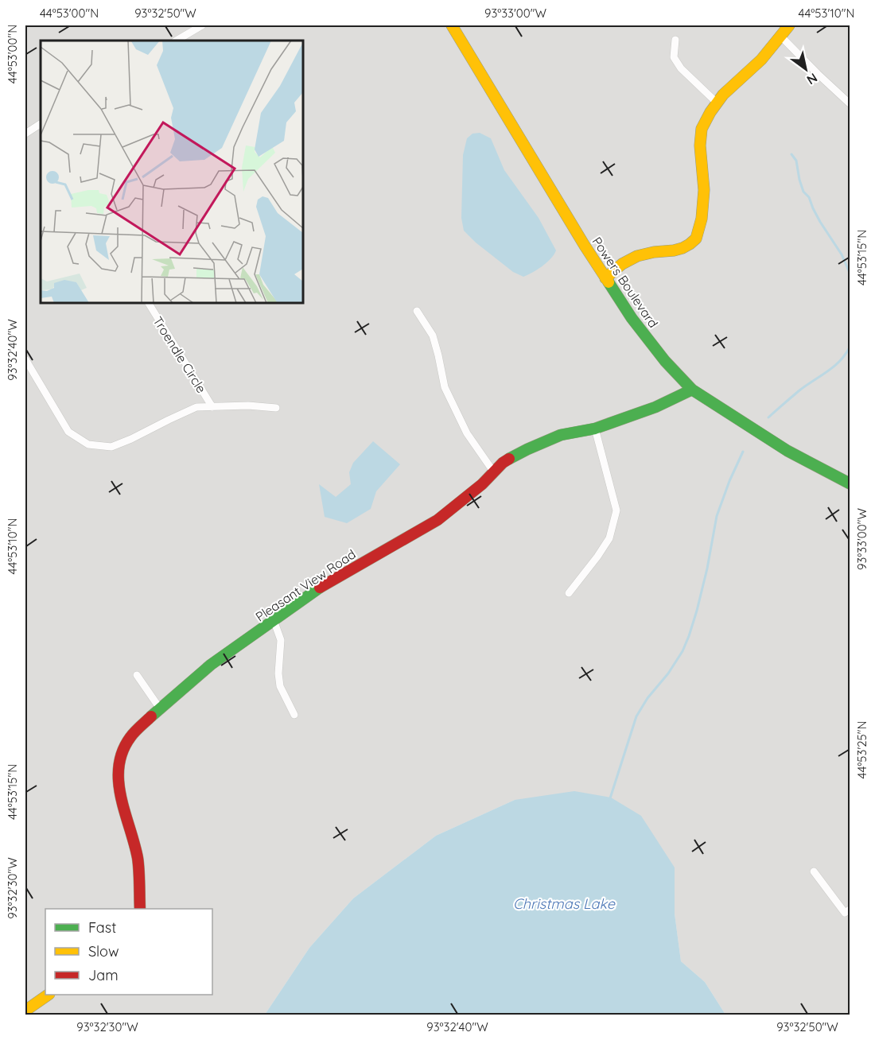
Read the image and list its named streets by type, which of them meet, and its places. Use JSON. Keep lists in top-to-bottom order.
{
  "streets": {
    "street": ["Powers Boulevard", "Troendle Circle", "Pleasant View Road"]
  },
  "crossings": [
    ["Powers Boulevard", "Pleasant View Road"]
  ],
  "water": ["Christmas Lake"],
  "legend": ["Fast", "Slow", "Jam"],
  "north": "bottom right",
  "coordinates": [
    "44°53'00\"N",
    "93°32'50\"W",
    "93°33'00\"W",
    "44°53'10\"N",
    "44°53'15\"N",
    "93°32'40\"W",
    "44°53'25\"N",
    "93°32'30\"W"
  ]
}
